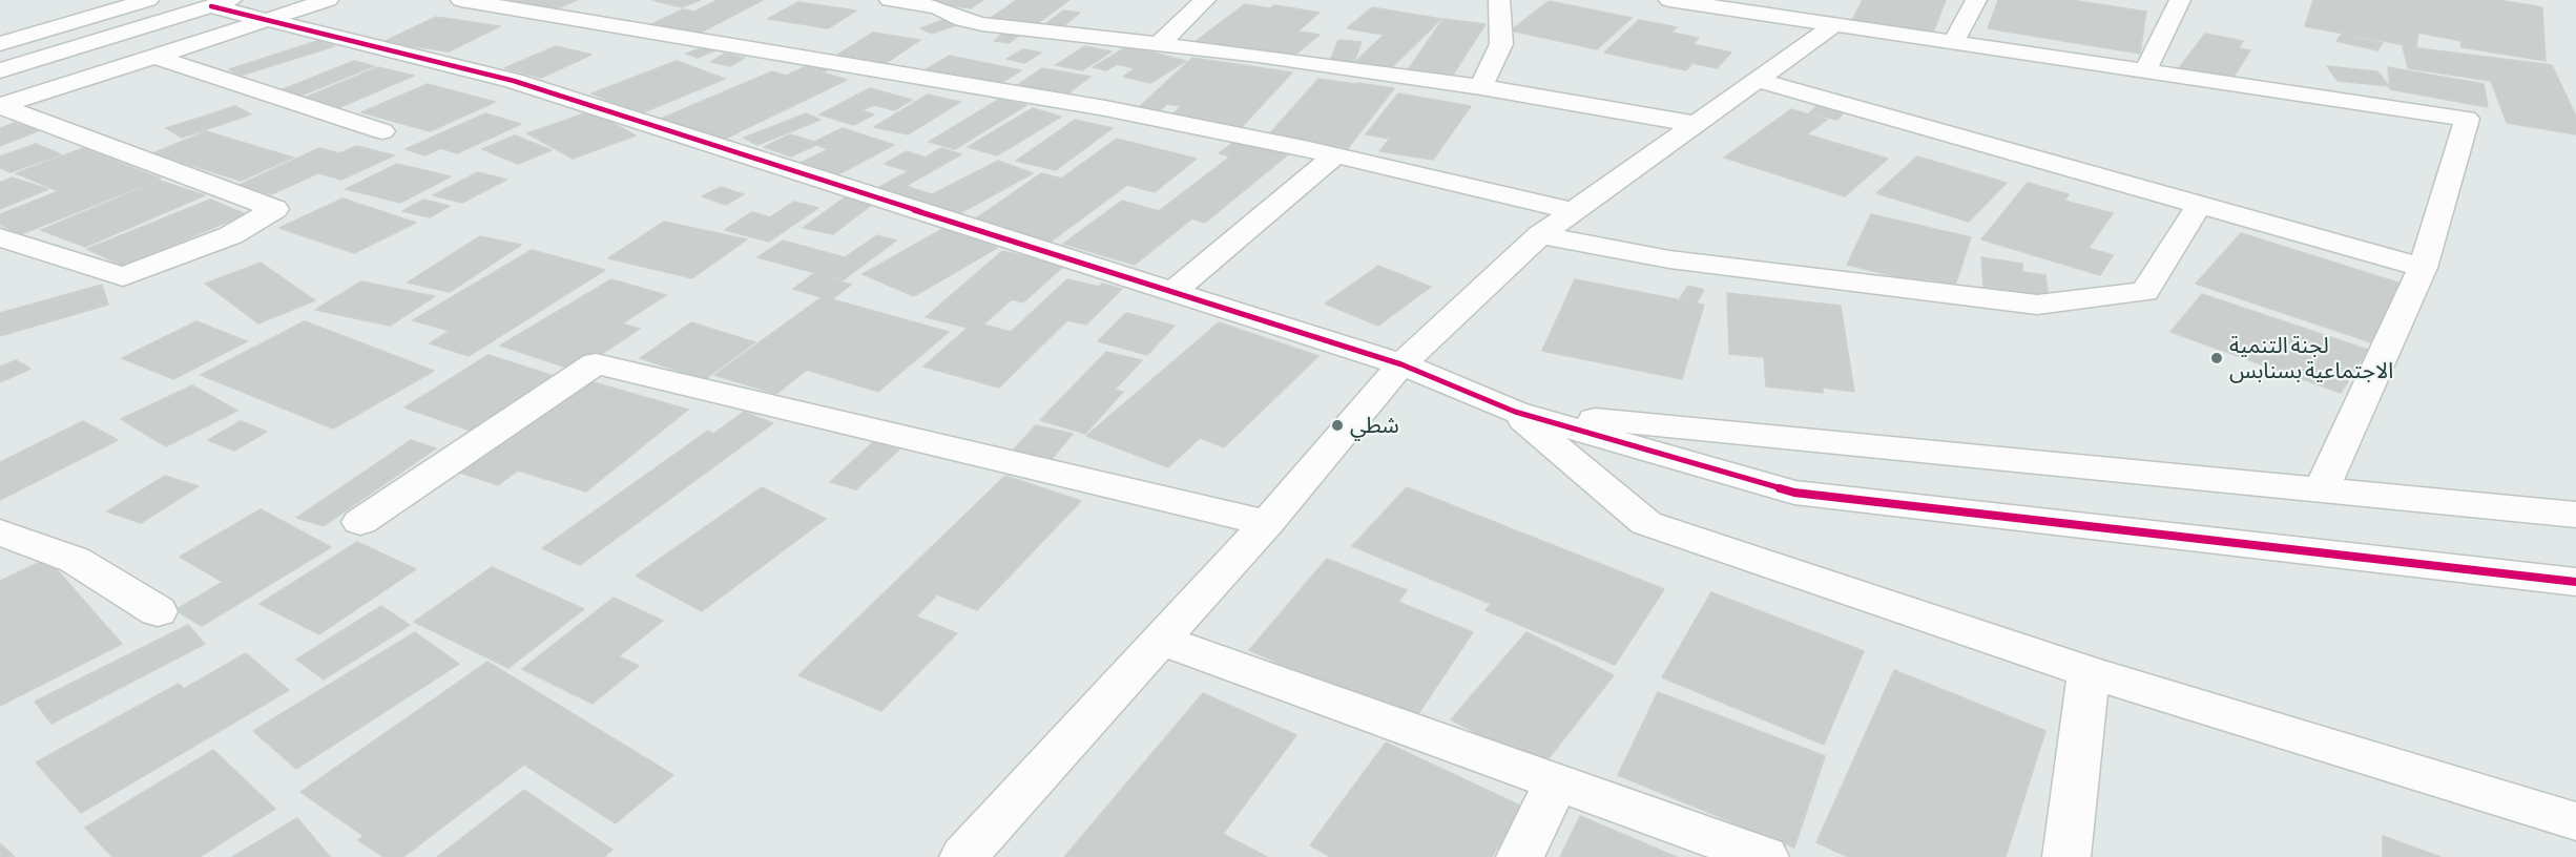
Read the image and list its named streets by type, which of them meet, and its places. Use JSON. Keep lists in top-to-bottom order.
{
  "places": ["لجنة التنمية الاجتماعية بسنابس", "شطي"]
}
